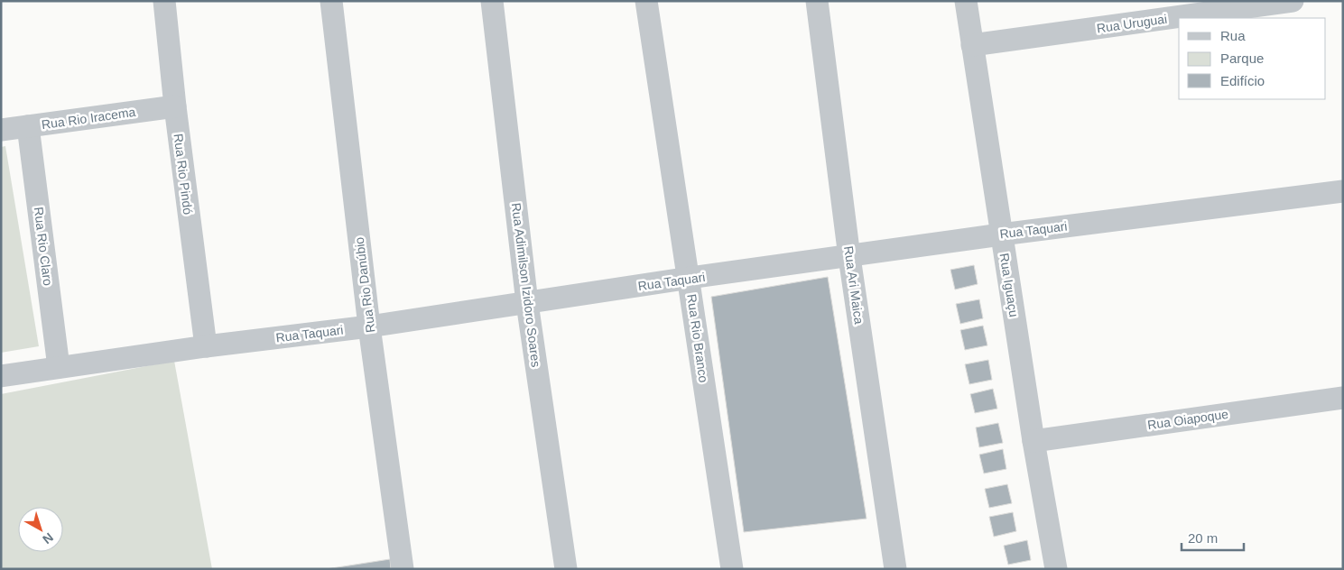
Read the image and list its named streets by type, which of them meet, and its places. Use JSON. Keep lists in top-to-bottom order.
{
  "streets": {
    "street": [
      "Rua Uruguai",
      "Rua Rio Iracema",
      "Rua Rio Pindó",
      "Rua Taquari",
      "Rua Rio Claro",
      "Rua Rio Danúbio",
      "Rua Adimilson Izidoro Soares",
      "Rua Ari Maica",
      "Rua Iguaçu",
      "Rua Rio Branco",
      "Rua Oiapoque"
    ]
  },
  "crossings": [
    ["Rua Uruguai", "Rua Iguaçu"],
    ["Rua Rio Iracema", "Rua Rio Pindó"],
    ["Rua Rio Iracema", "Rua Rio Claro"],
    ["Rua Rio Pindó", "Rua Taquari"],
    ["Rua Taquari", "Rua Rio Claro"],
    ["Rua Taquari", "Rua Rio Danúbio"],
    ["Rua Taquari", "Rua Adimilson Izidoro Soares"],
    ["Rua Taquari", "Rua Ari Maica"],
    ["Rua Taquari", "Rua Iguaçu"],
    ["Rua Taquari", "Rua Rio Branco"],
    ["Rua Iguaçu", "Rua Oiapoque"]
  ],
  "legend": ["Rua", "Parque", "Edifício"],
  "scale_bar": "20 m",
  "north": "bottom right"
}
